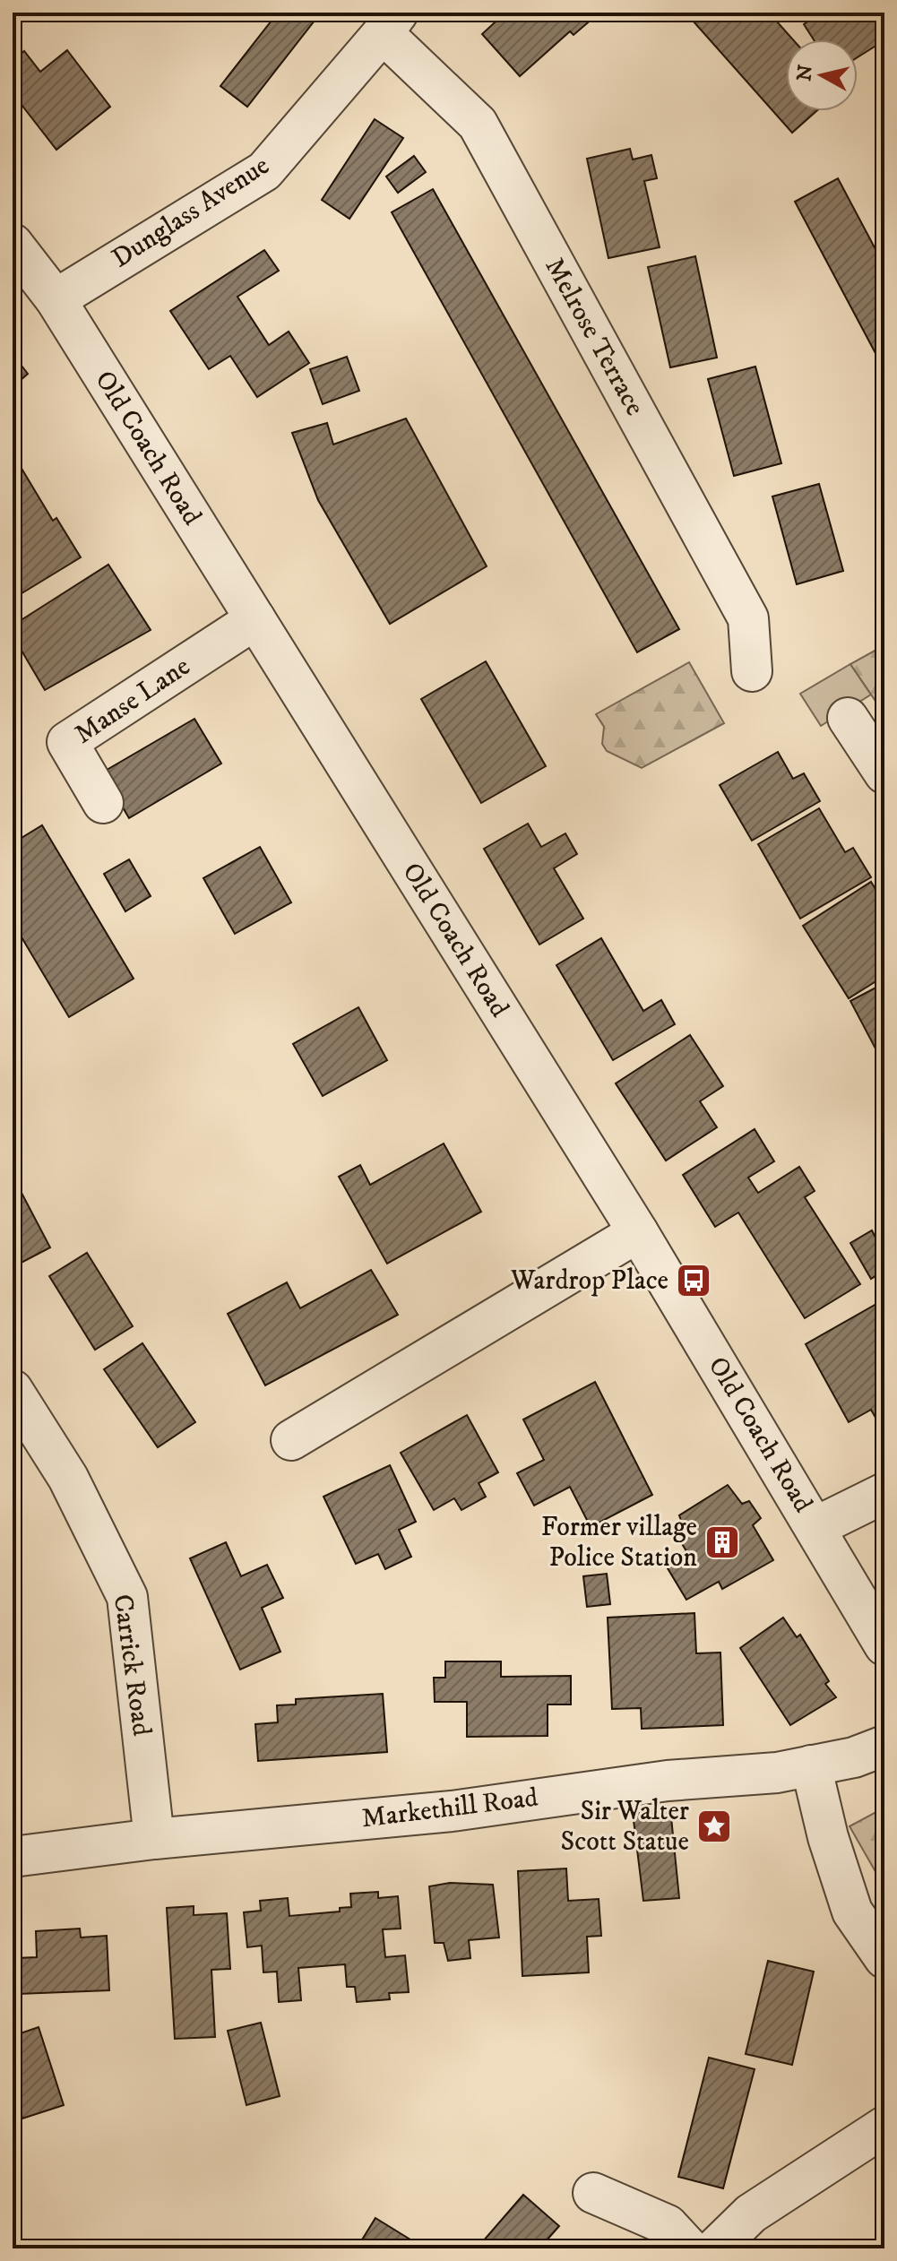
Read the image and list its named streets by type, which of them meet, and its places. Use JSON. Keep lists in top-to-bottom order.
{
  "streets": {
    "street": [
      "Dunglass Avenue",
      "Melrose Terrace",
      "Old Coach Road",
      "Manse Lane",
      "Carrick Road",
      "Markethill Road"
    ]
  },
  "crossings": [
    ["Dunglass Avenue", "Melrose Terrace"],
    ["Dunglass Avenue", "Old Coach Road"],
    ["Old Coach Road", "Manse Lane"],
    ["Carrick Road", "Markethill Road"]
  ],
  "places": {
    "bus stop": ["Wardrop Place"],
    "building": ["Former village Police Station"],
    "place": ["Sir Walter Scott Statue"]
  },
  "north": "left"
}
